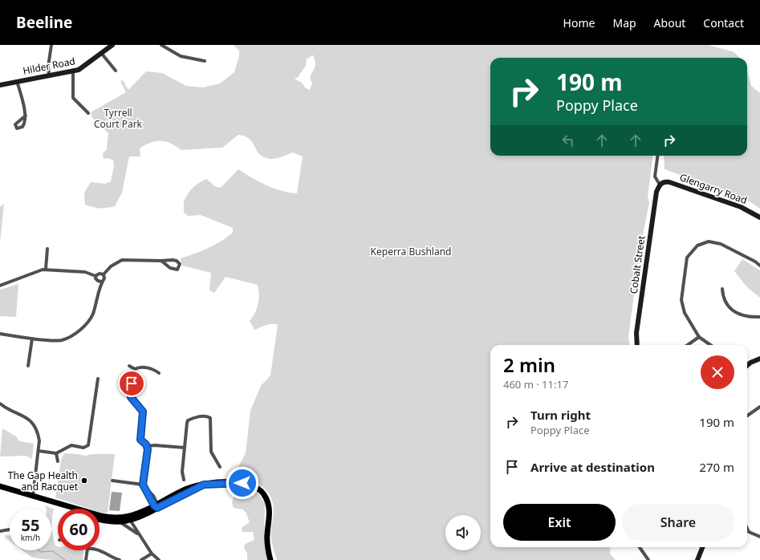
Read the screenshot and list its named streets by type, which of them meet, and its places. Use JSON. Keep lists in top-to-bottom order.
{
  "streets": {
    "street": ["Hilder Road", "Glengarry Road", "Cobalt Street"]
  },
  "crossings": [
    ["Glengarry Road", "Cobalt Street"]
  ],
  "parks": ["Tyrrell Court Park", "Keperra Bushland"],
  "places": ["The Gap Health and Racquet"],
  "page": {
    "header": "Beeline",
    "nav": [
      "Home",
      "Map",
      "About",
      "Contact"
    ],
    "turn": ["190 m", "Poppy Place"],
    "heading": ["2 min", "460 m · 11:17"],
    "list": [
      {
        "name": "Turn right",
        "note": "Poppy Place",
        "value": "190 m"
      },
      {
        "name": "Arrive at destination",
        "value": "270 m"
      }
    ],
    "buttons": ["Exit", "Share"],
    "speed": "55 km/h",
    "limit": "60"
  }
}
